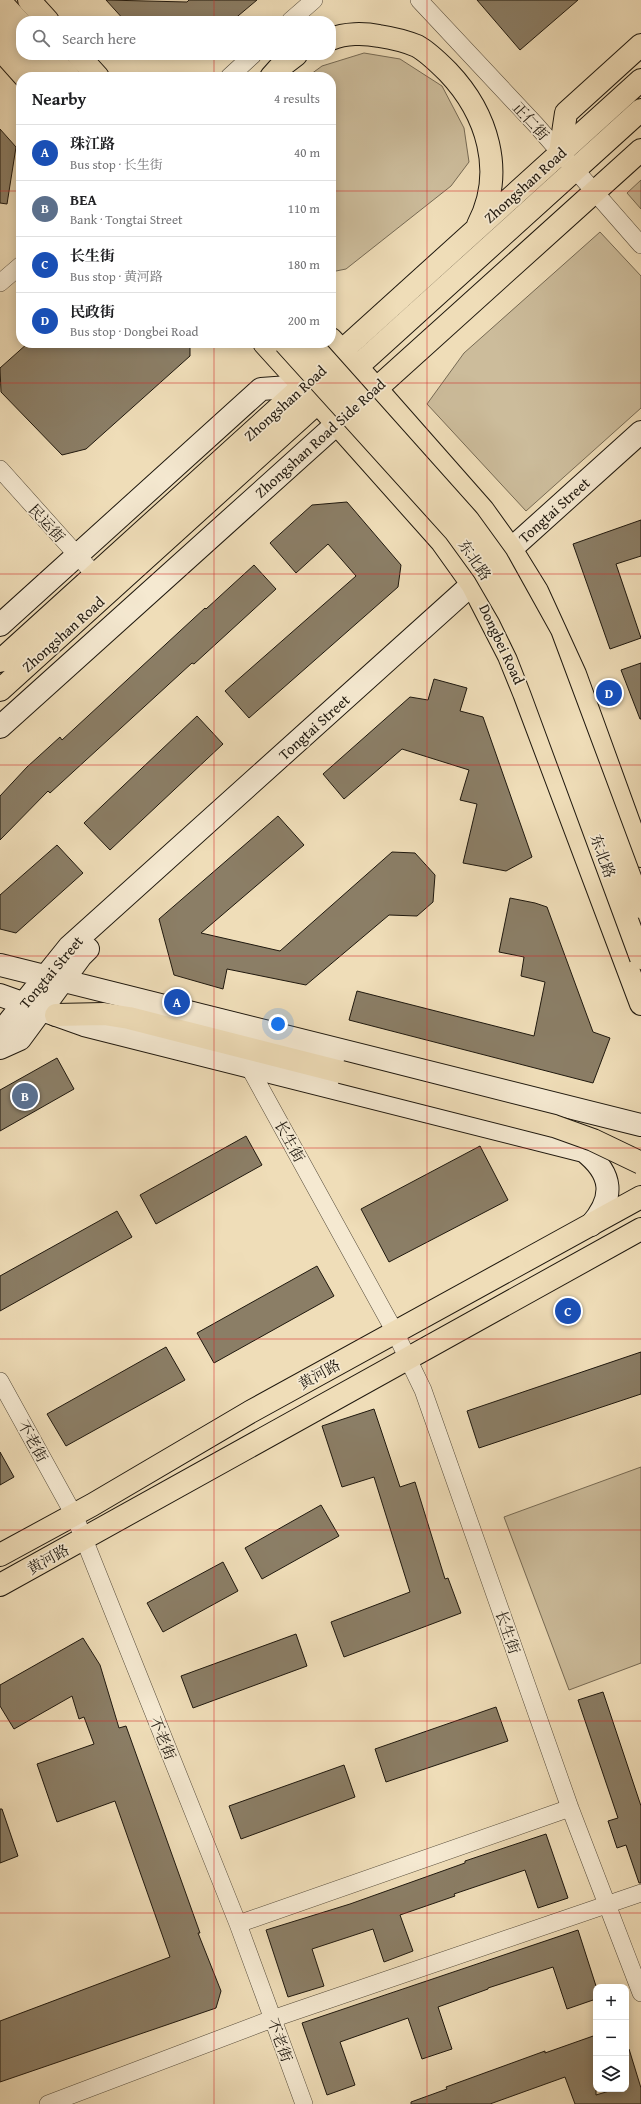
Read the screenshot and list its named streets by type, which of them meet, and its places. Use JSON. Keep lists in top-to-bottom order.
{
  "streets": {
    "main road": [
      "Zhongshan Road",
      "Zhongshan Road Side Road",
      "Tongtai Street",
      "东北路",
      "Dongbei Road",
      "黄河路"
    ],
    "street": [
      "正仁街",
      "民运街",
      "长生街",
      "不老街"
    ]
  },
  "crossings": [
    ["正仁街", "Zhongshan Road"],
    ["正仁街", "Zhongshan Road Side Road"],
    ["Zhongshan Road", "民运街"],
    ["Zhongshan Road", "Dongbei Road"],
    ["Zhongshan Road Side Road", "Dongbei Road"],
    ["Tongtai Street", "Dongbei Road"],
    ["长生街", "黄河路"],
    ["黄河路", "不老街"]
  ],
  "page": {
    "search": "Search here",
    "heading": ["Nearby", "4 results"],
    "list": [
      {
        "mark": "A",
        "name": "珠江路",
        "note": "Bus stop · 长生街",
        "value": "40 m"
      },
      {
        "mark": "B",
        "name": "BEA",
        "note": "Bank · Tongtai Street",
        "value": "110 m"
      },
      {
        "mark": "C",
        "name": "长生街",
        "note": "Bus stop · 黄河路",
        "value": "180 m"
      },
      {
        "mark": "D",
        "name": "民政街",
        "note": "Bus stop · Dongbei Road",
        "value": "200 m"
      }
    ],
    "pins": [
      "D",
      "A",
      "B",
      "C"
    ],
    "map_buttons": ["+", "−"]
  }
}
